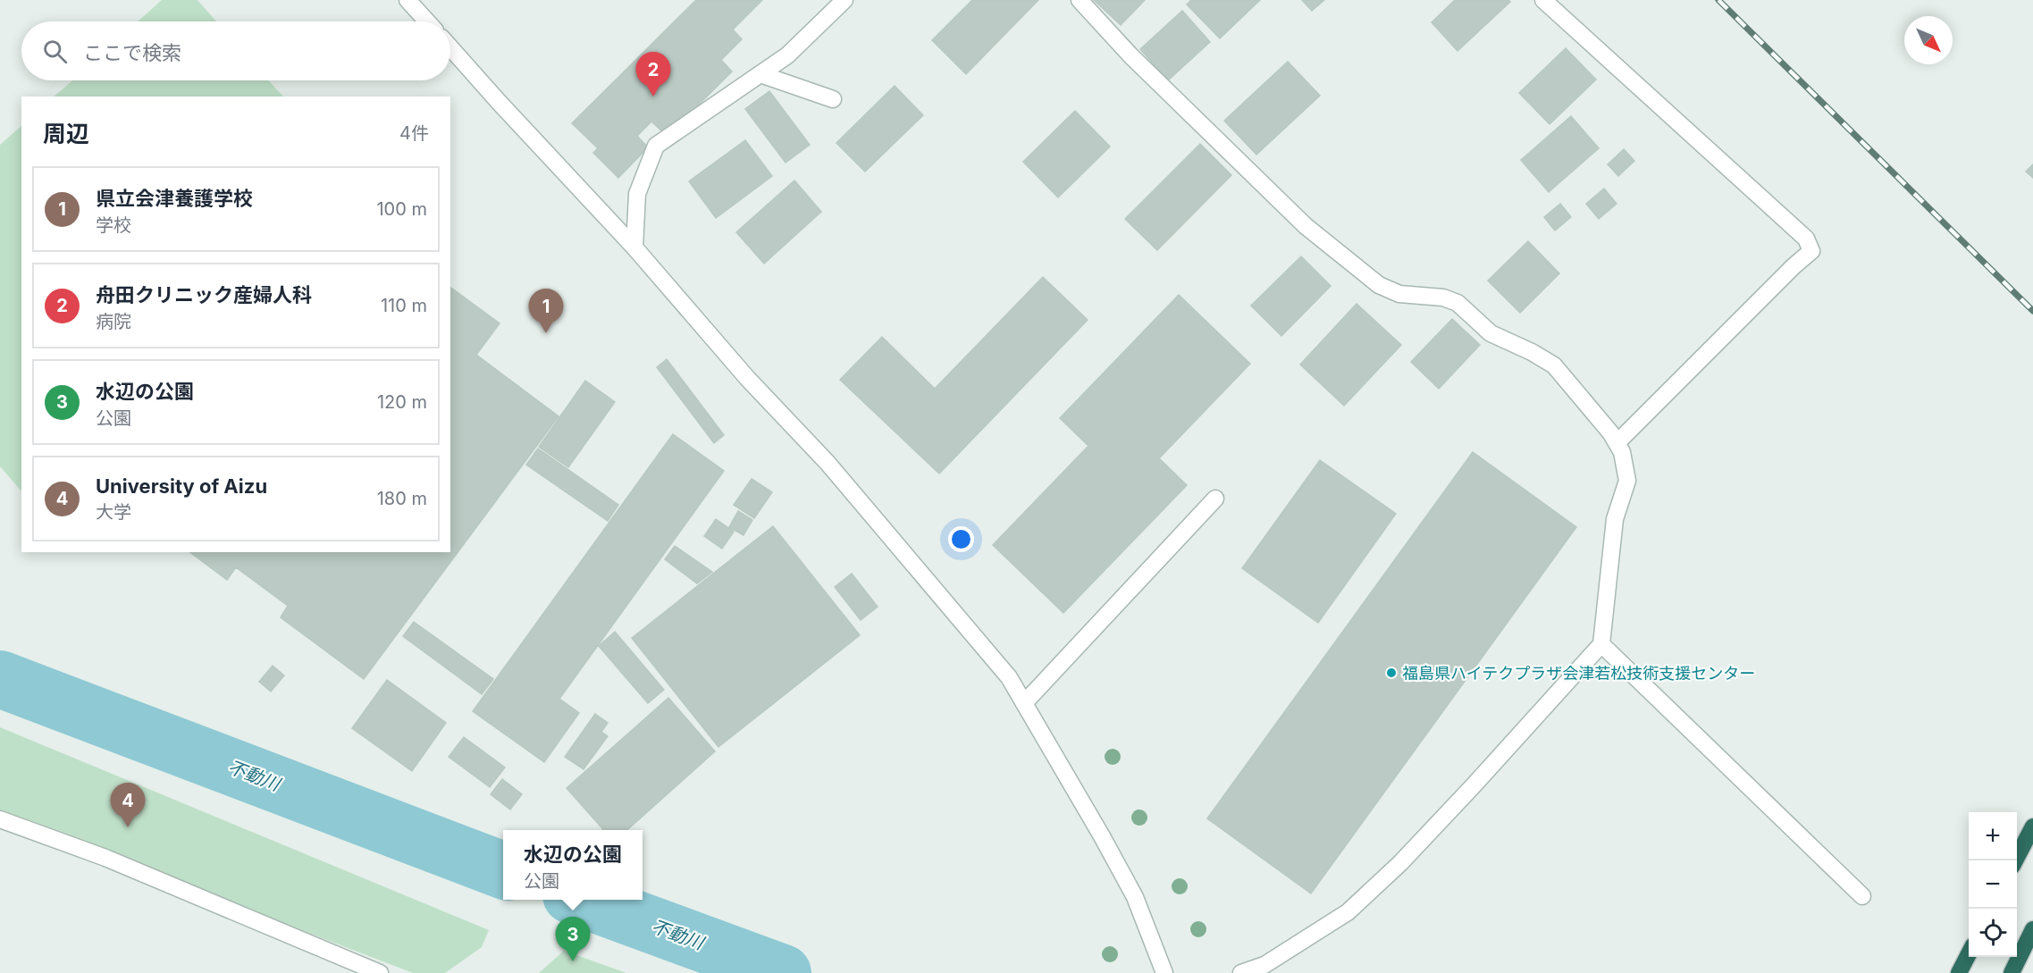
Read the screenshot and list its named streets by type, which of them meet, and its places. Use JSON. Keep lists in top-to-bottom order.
{
  "water": ["不動川"],
  "places": ["福島県ハイテクプラザ会津若松技術支援センター"],
  "north": "bottom right",
  "page": {
    "search": "ここで検索",
    "pins": [
      "2",
      "1",
      "4",
      "3"
    ],
    "heading": ["周辺", "4件"],
    "list": [
      {
        "mark": "1",
        "name": "県立会津養護学校",
        "note": "学校",
        "value": "100 m"
      },
      {
        "mark": "2",
        "name": "舟田クリニック産婦人科",
        "note": "病院",
        "value": "110 m"
      },
      {
        "mark": "3",
        "name": "水辺の公園",
        "note": "公園",
        "value": "120 m"
      },
      {
        "mark": "4",
        "name": "University of Aizu",
        "note": "大学",
        "value": "180 m"
      }
    ],
    "map_buttons": ["+", "−"],
    "popup": ["水辺の公園", "公園"]
  }
}
